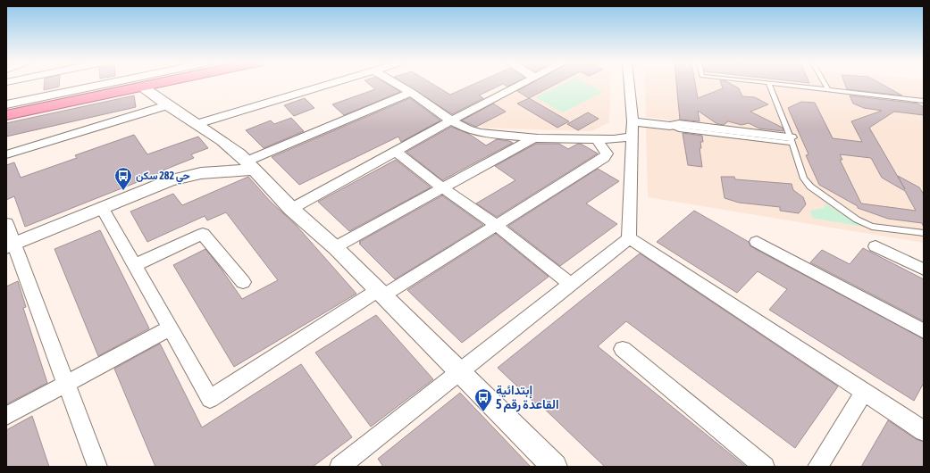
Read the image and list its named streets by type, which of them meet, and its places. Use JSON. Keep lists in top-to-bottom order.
{
  "places": {
    "bus stop": ["حي 282 سكن", "إبتدائية القاعدة رقم 5"]
  }
}
